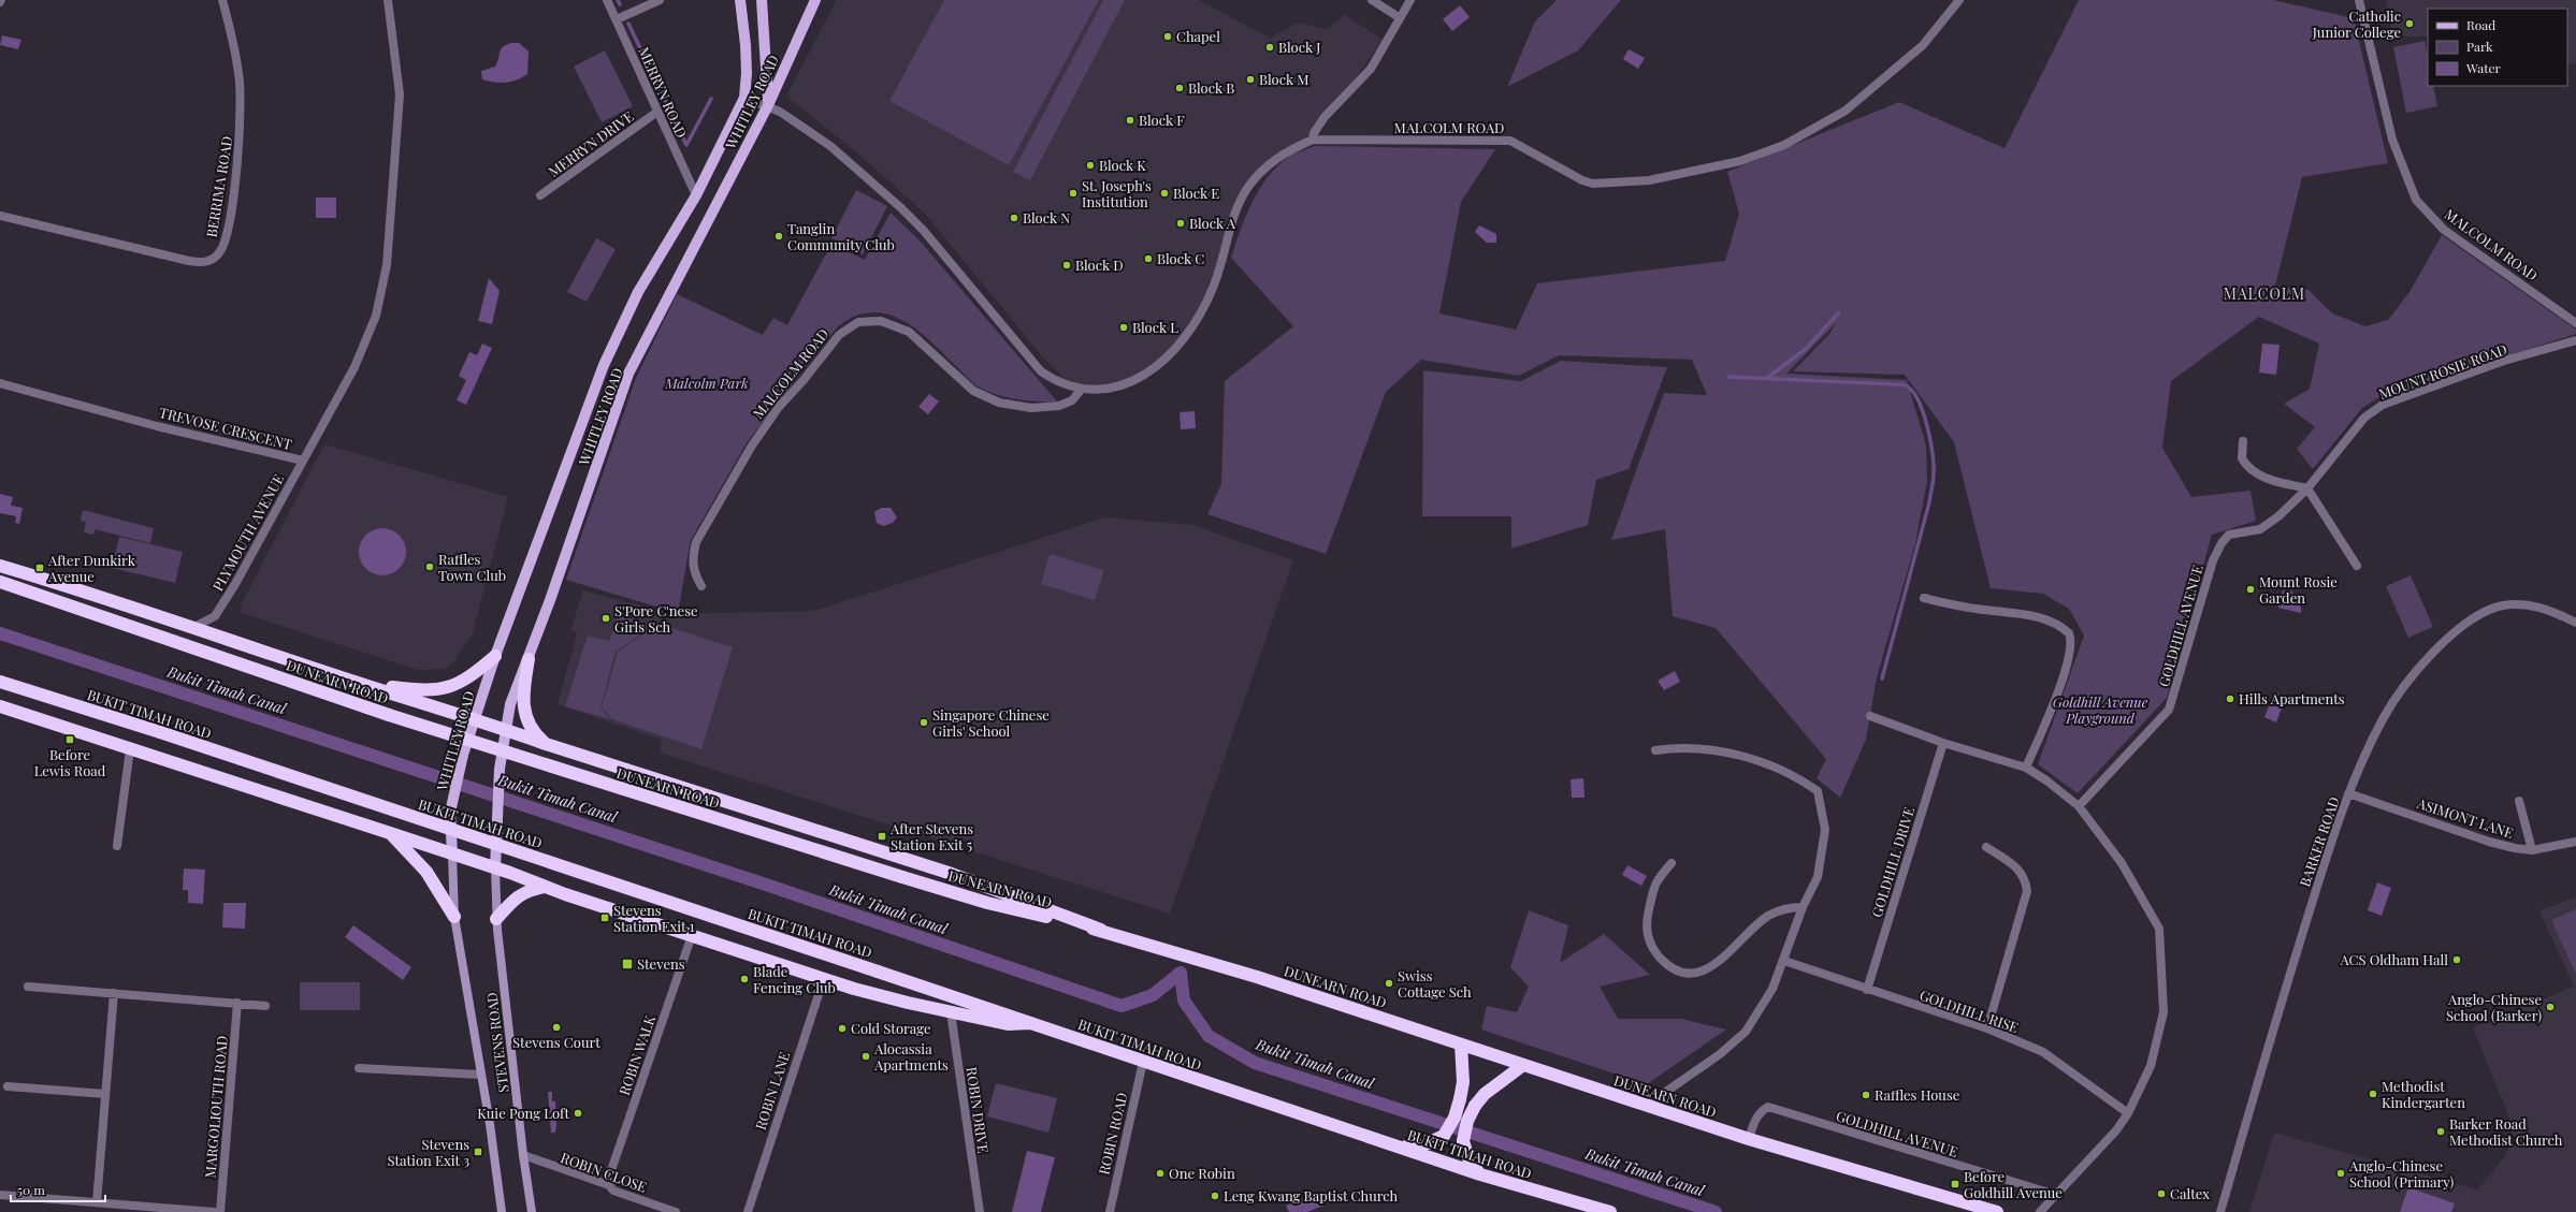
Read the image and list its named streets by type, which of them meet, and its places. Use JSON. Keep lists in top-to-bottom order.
{
  "streets": {
    "highway": ["DUNEARN ROAD", "BUKIT TIMAH ROAD"],
    "main road": ["WHITLEY ROAD", "STEVENS ROAD"],
    "street": [
      "MERRYN ROAD",
      "MALCOLM ROAD",
      "MERRYN DRIVE",
      "BERRIMA ROAD",
      "MOUNT ROSIE ROAD",
      "TREVOSE CRESCENT",
      "PLYMOUTH AVENUE",
      "GOLDHILL AVENUE",
      "ASIMONT LANE",
      "BARKER ROAD",
      "GOLDHILL DRIVE",
      "GOLDHILL RISE",
      "ROBIN WALK",
      "ROBIN LANE",
      "MARGOLIOUTH ROAD",
      "ROBIN DRIVE",
      "ROBIN ROAD",
      "ROBIN CLOSE"
    ]
  },
  "crossings": [
    ["MERRYN ROAD", "WHITLEY ROAD"],
    ["MERRYN ROAD", "MERRYN DRIVE"],
    ["WHITLEY ROAD", "MALCOLM ROAD"],
    ["WHITLEY ROAD", "STEVENS ROAD"],
    ["MOUNT ROSIE ROAD", "GOLDHILL AVENUE"],
    ["TREVOSE CRESCENT", "PLYMOUTH AVENUE"],
    ["GOLDHILL AVENUE", "DUNEARN ROAD"],
    ["BUKIT TIMAH ROAD", "ROBIN ROAD"],
    ["ASIMONT LANE", "BARKER ROAD"],
    ["GOLDHILL DRIVE", "GOLDHILL RISE"],
    ["STEVENS ROAD", "ROBIN CLOSE"],
    ["ROBIN WALK", "ROBIN CLOSE"]
  ],
  "districts": ["MALCOLM"],
  "water": ["Bukit Timah Canal"],
  "parks": ["Malcolm Park", "Goldhill Avenue Playground"],
  "places": {
    "other": [
      "Catholic Junior College",
      "Chapel",
      "Block J",
      "Block M",
      "Block B",
      "Block F",
      "Block K",
      "St. Joseph's Institution",
      "Block E",
      "Block N",
      "Block A",
      "Tanglin Community Club",
      "Block C",
      "Block D",
      "Block L",
      "Raffles Town Club",
      "Mount Rosie Garden",
      "S'Pore C'nese Girls Sch",
      "Hills Apartments",
      "Singapore Chinese Girls' School",
      "ACS Oldham Hall",
      "Blade Fencing Club",
      "Swiss Cottage Sch",
      "Anglo-Chinese School (Barker)",
      "Stevens Court",
      "Cold Storage",
      "Alocassia Apartments",
      "Methodist Kindergarten",
      "Raffles House",
      "Kuie Pong Loft",
      "Barker Road Methodist Church",
      "One Robin",
      "Anglo-Chinese School (Primary)",
      "Caltex",
      "Leng Kwang Baptist Church"
    ],
    "transit": [
      "After Dunkirk Avenue",
      "Before Lewis Road",
      "After Stevens Station Exit 5",
      "Stevens Station Exit 1",
      "Stevens",
      "Stevens Station Exit 3",
      "Before Goldhill Avenue"
    ]
  },
  "legend": ["Road", "Park", "Water"],
  "scale_bar": "50 m"
}
